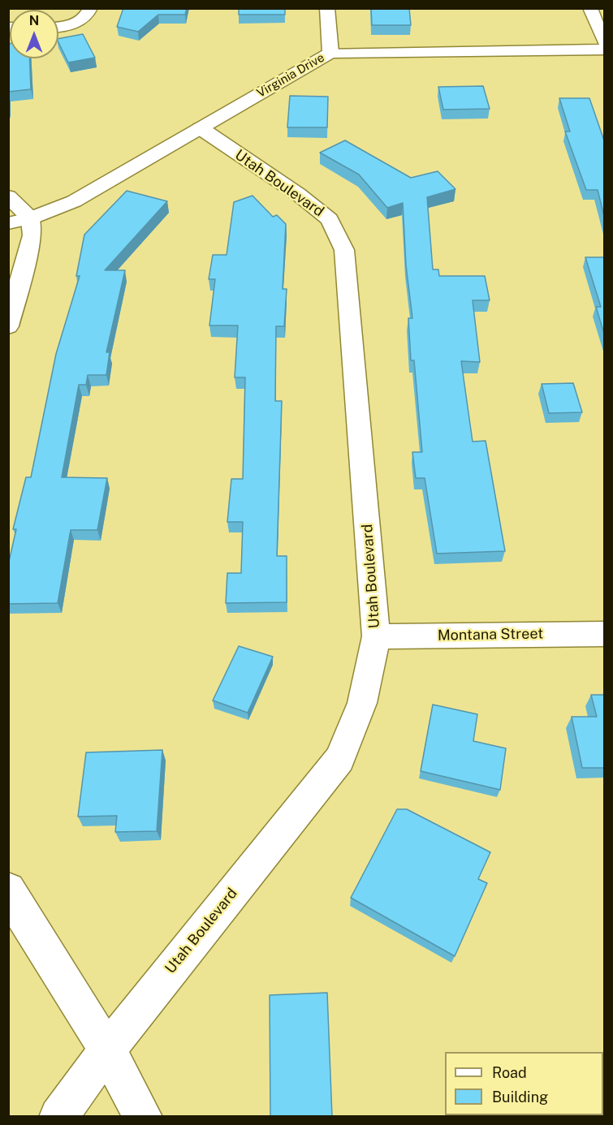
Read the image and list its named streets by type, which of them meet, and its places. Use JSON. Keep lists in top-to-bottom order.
{
  "streets": {
    "street": ["Virginia Drive", "Utah Boulevard", "Montana Street"]
  },
  "crossings": [
    ["Virginia Drive", "Utah Boulevard"],
    ["Utah Boulevard", "Montana Street"]
  ],
  "legend": ["Road", "Building"],
  "north": "top"
}
